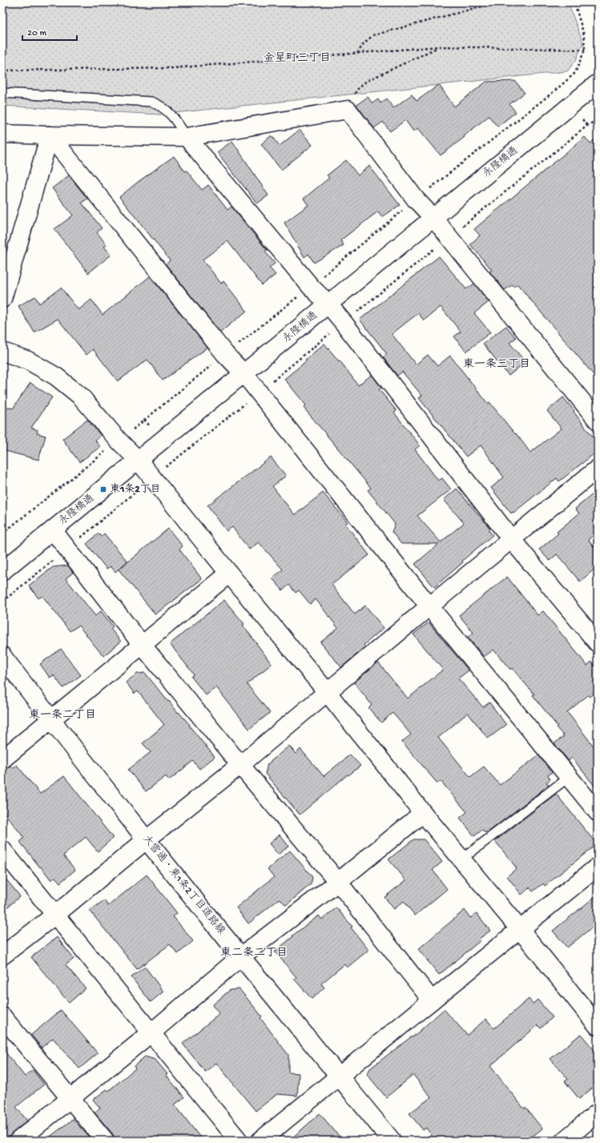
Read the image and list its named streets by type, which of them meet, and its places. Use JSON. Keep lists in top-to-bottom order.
{
  "streets": {
    "street": ["永隆橋通", "大雪通・東1条2丁目道路線"]
  },
  "districts": [
    "金星町三丁目",
    "東一条三丁目",
    "東一条二丁目",
    "東二条二丁目"
  ],
  "places": {
    "transit": ["東1条2丁目"]
  },
  "scale_bar": "20 m"
}
